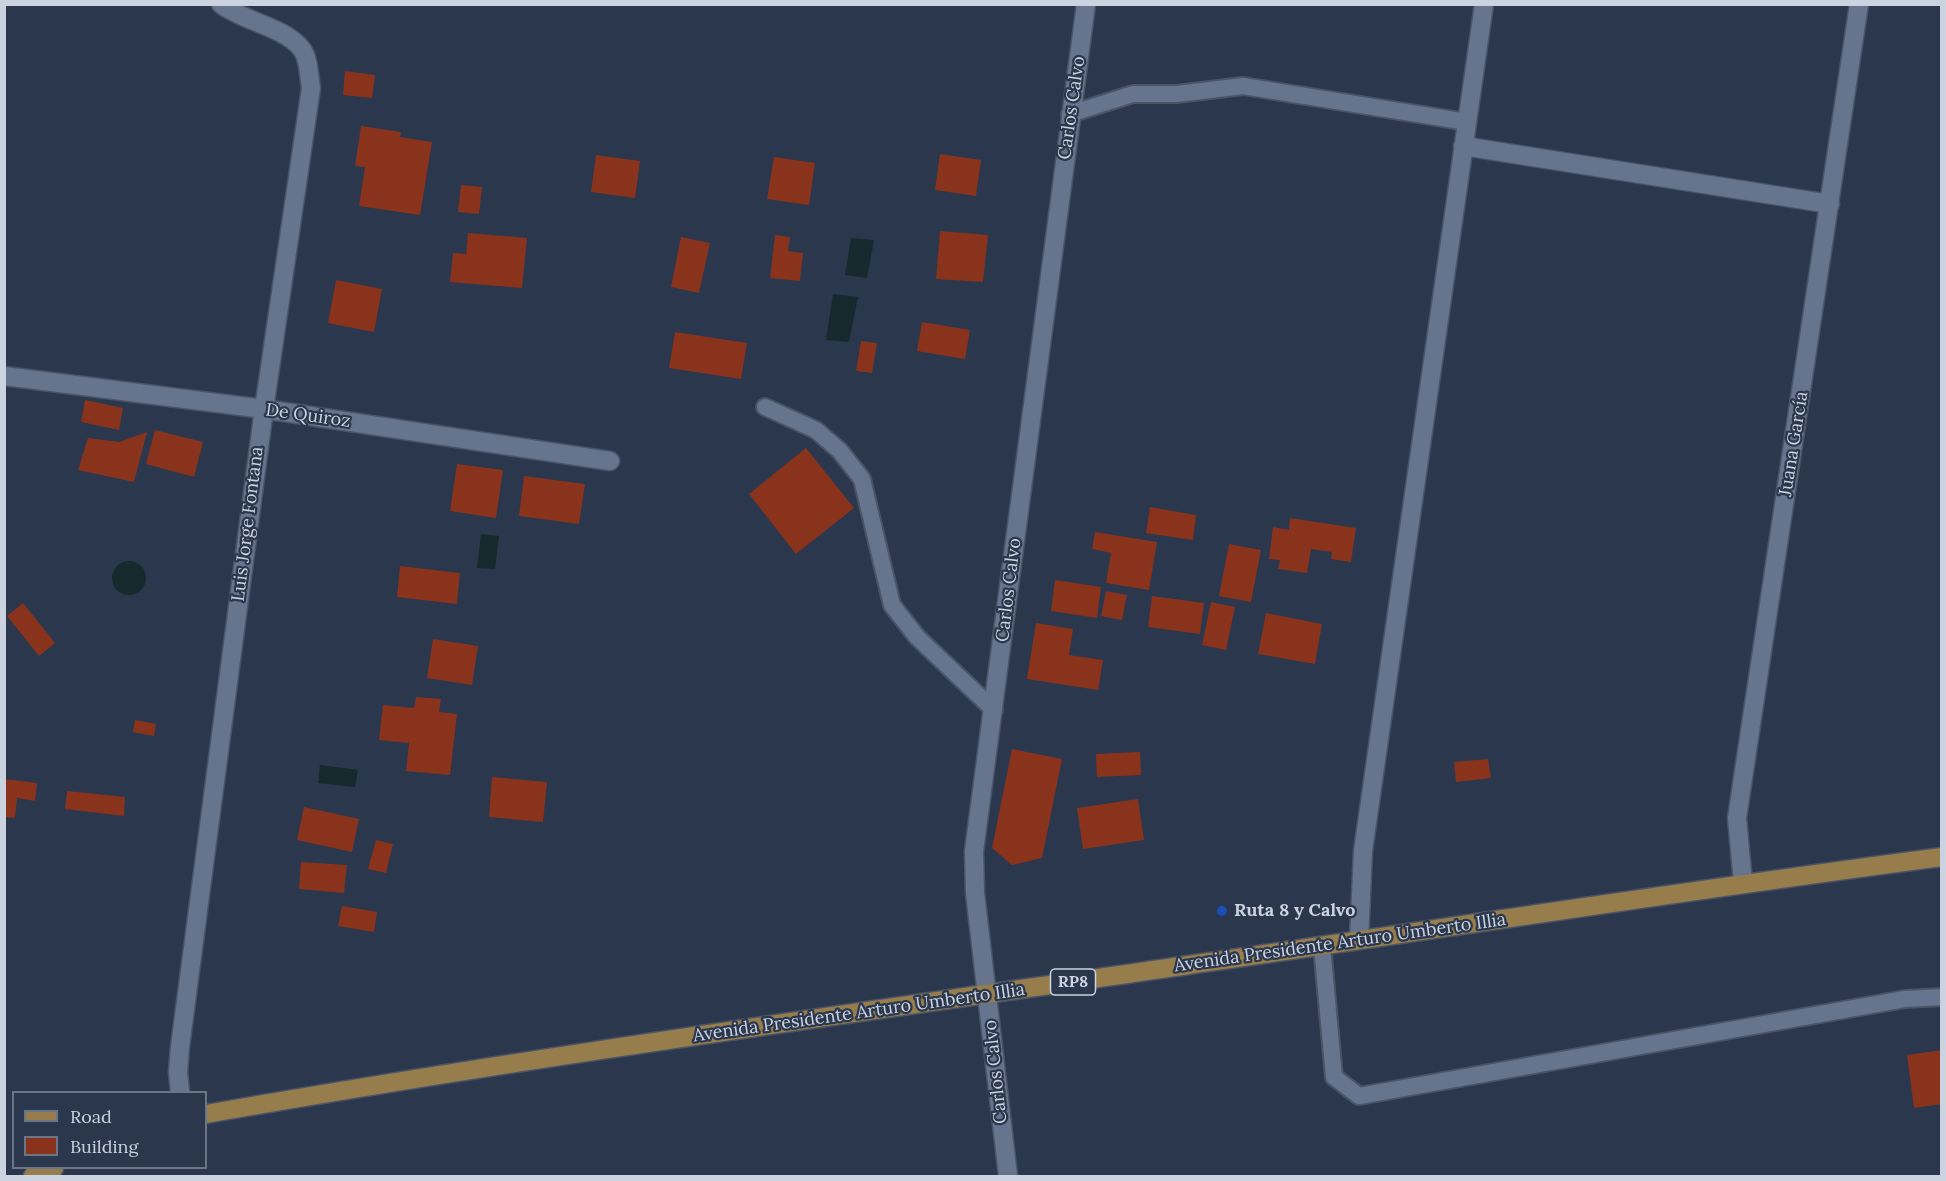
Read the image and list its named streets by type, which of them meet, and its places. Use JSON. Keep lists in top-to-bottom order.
{
  "streets": {
    "main road": ["Avenida Presidente Arturo Umberto Illia", "RP8"],
    "street": [
      "Carlos Calvo",
      "De Quiroz",
      "Juana García",
      "Luis Jorge Fontana"
    ]
  },
  "crossings": [
    ["Carlos Calvo", "Avenida Presidente Arturo Umberto Illia"],
    ["De Quiroz", "Luis Jorge Fontana"],
    ["Juana García", "Avenida Presidente Arturo Umberto Illia"]
  ],
  "places": ["Ruta 8 y Calvo"],
  "legend": ["Road", "Building"]
}
